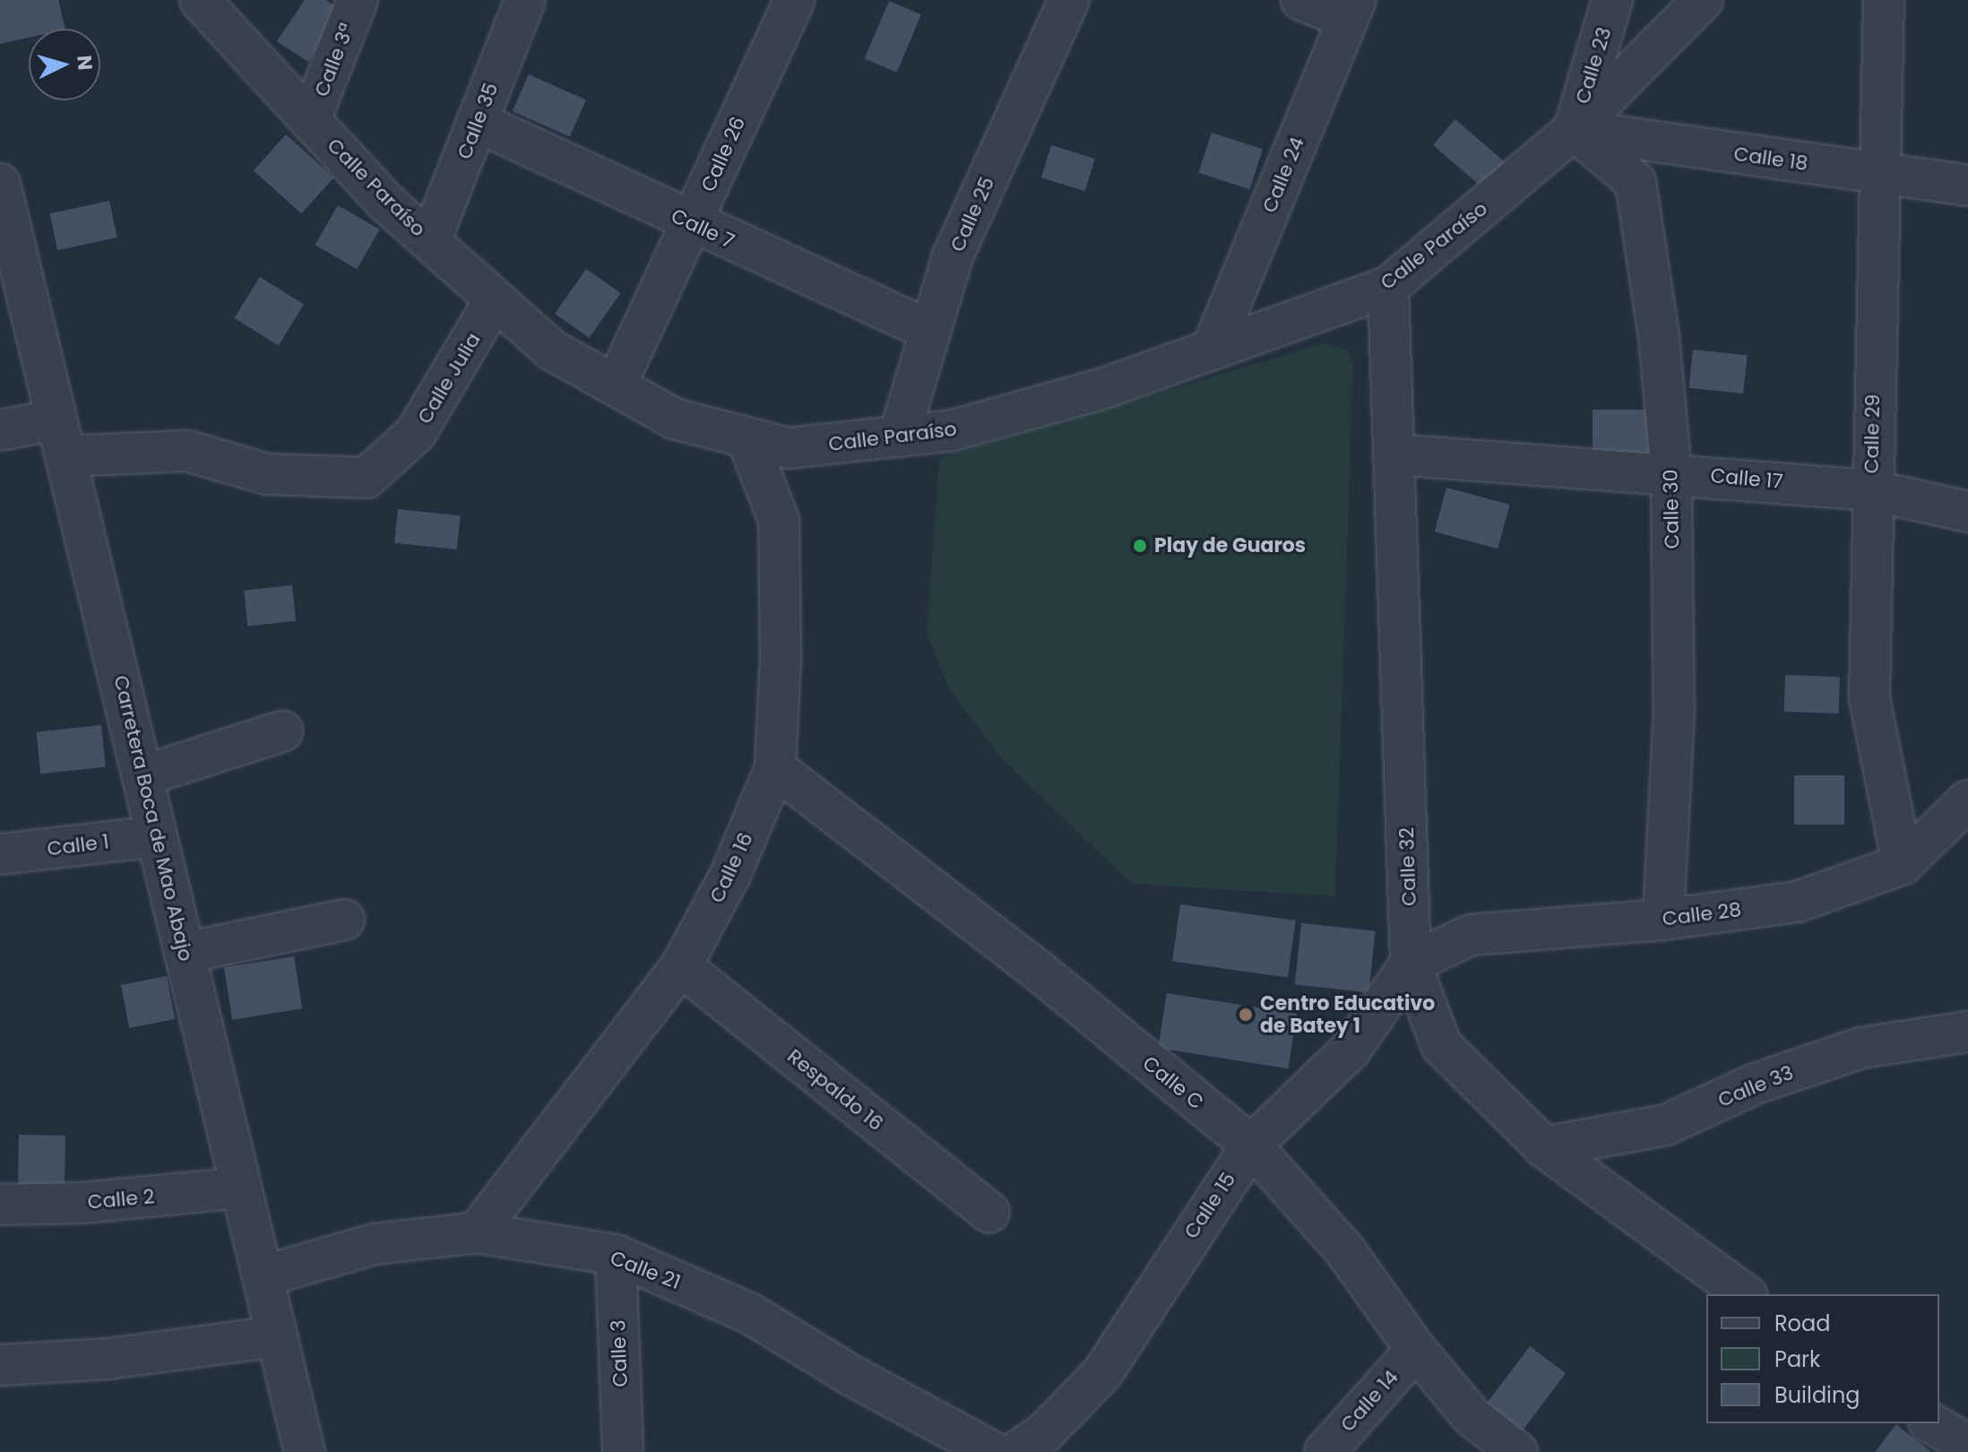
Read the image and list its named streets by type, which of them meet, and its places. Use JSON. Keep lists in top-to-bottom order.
{
  "streets": {
    "street": [
      "Calle 3ª",
      "Calle 23",
      "Calle 35",
      "Calle 26",
      "Calle 18",
      "Calle 24",
      "Calle Paraíso",
      "Calle 25",
      "Calle 7",
      "Calle Julia",
      "Calle 29",
      "Calle 17",
      "Calle 30",
      "Carretera Boca de Mao Abajo",
      "Calle 1",
      "Calle 32",
      "Calle 16",
      "Calle 28",
      "Calle C",
      "Calle 33",
      "Respaldo 16",
      "Calle 2",
      "Calle 15",
      "Calle 21",
      "Calle 3",
      "Calle 14"
    ]
  },
  "crossings": [
    ["Calle 3ª", "Calle Paraíso"],
    ["Calle 23", "Calle 18"],
    ["Calle 23", "Calle Paraíso"],
    ["Calle 23", "Calle 30"],
    ["Calle 35", "Calle Paraíso"],
    ["Calle 35", "Calle 7"],
    ["Calle 26", "Calle Paraíso"],
    ["Calle 26", "Calle 7"],
    ["Calle 18", "Calle Paraíso"],
    ["Calle 18", "Calle 29"],
    ["Calle 18", "Calle 30"],
    ["Calle 24", "Calle Paraíso"],
    ["Calle Paraíso", "Calle 25"],
    ["Calle Paraíso", "Calle Julia"],
    ["Calle Paraíso", "Calle 30"],
    ["Calle Paraíso", "Calle 32"],
    ["Calle Paraíso", "Calle 16"],
    ["Calle 25", "Calle 7"],
    ["Calle Julia", "Carretera Boca de Mao Abajo"],
    ["Calle 29", "Calle 17"],
    ["Calle 29", "Calle 28"],
    ["Calle 17", "Calle 30"],
    ["Calle 17", "Calle 32"],
    ["Calle 30", "Calle 28"],
    ["Carretera Boca de Mao Abajo", "Calle 1"],
    ["Carretera Boca de Mao Abajo", "Calle 2"],
    ["Carretera Boca de Mao Abajo", "Calle 21"],
    ["Calle 32", "Calle 28"],
    ["Calle 32", "Calle 33"],
    ["Calle 32", "Calle 15"],
    ["Calle 16", "Calle C"],
    ["Calle 16", "Respaldo 16"],
    ["Calle 16", "Calle 21"],
    ["Calle 28", "Calle 15"],
    ["Calle C", "Calle 15"],
    ["Calle C", "Calle 14"],
    ["Calle 21", "Calle 3"]
  ],
  "places": ["Play de Guaros", "Centro Educativo de Batey 1"],
  "legend": ["Road", "Park", "Building"],
  "north": "right"
}
